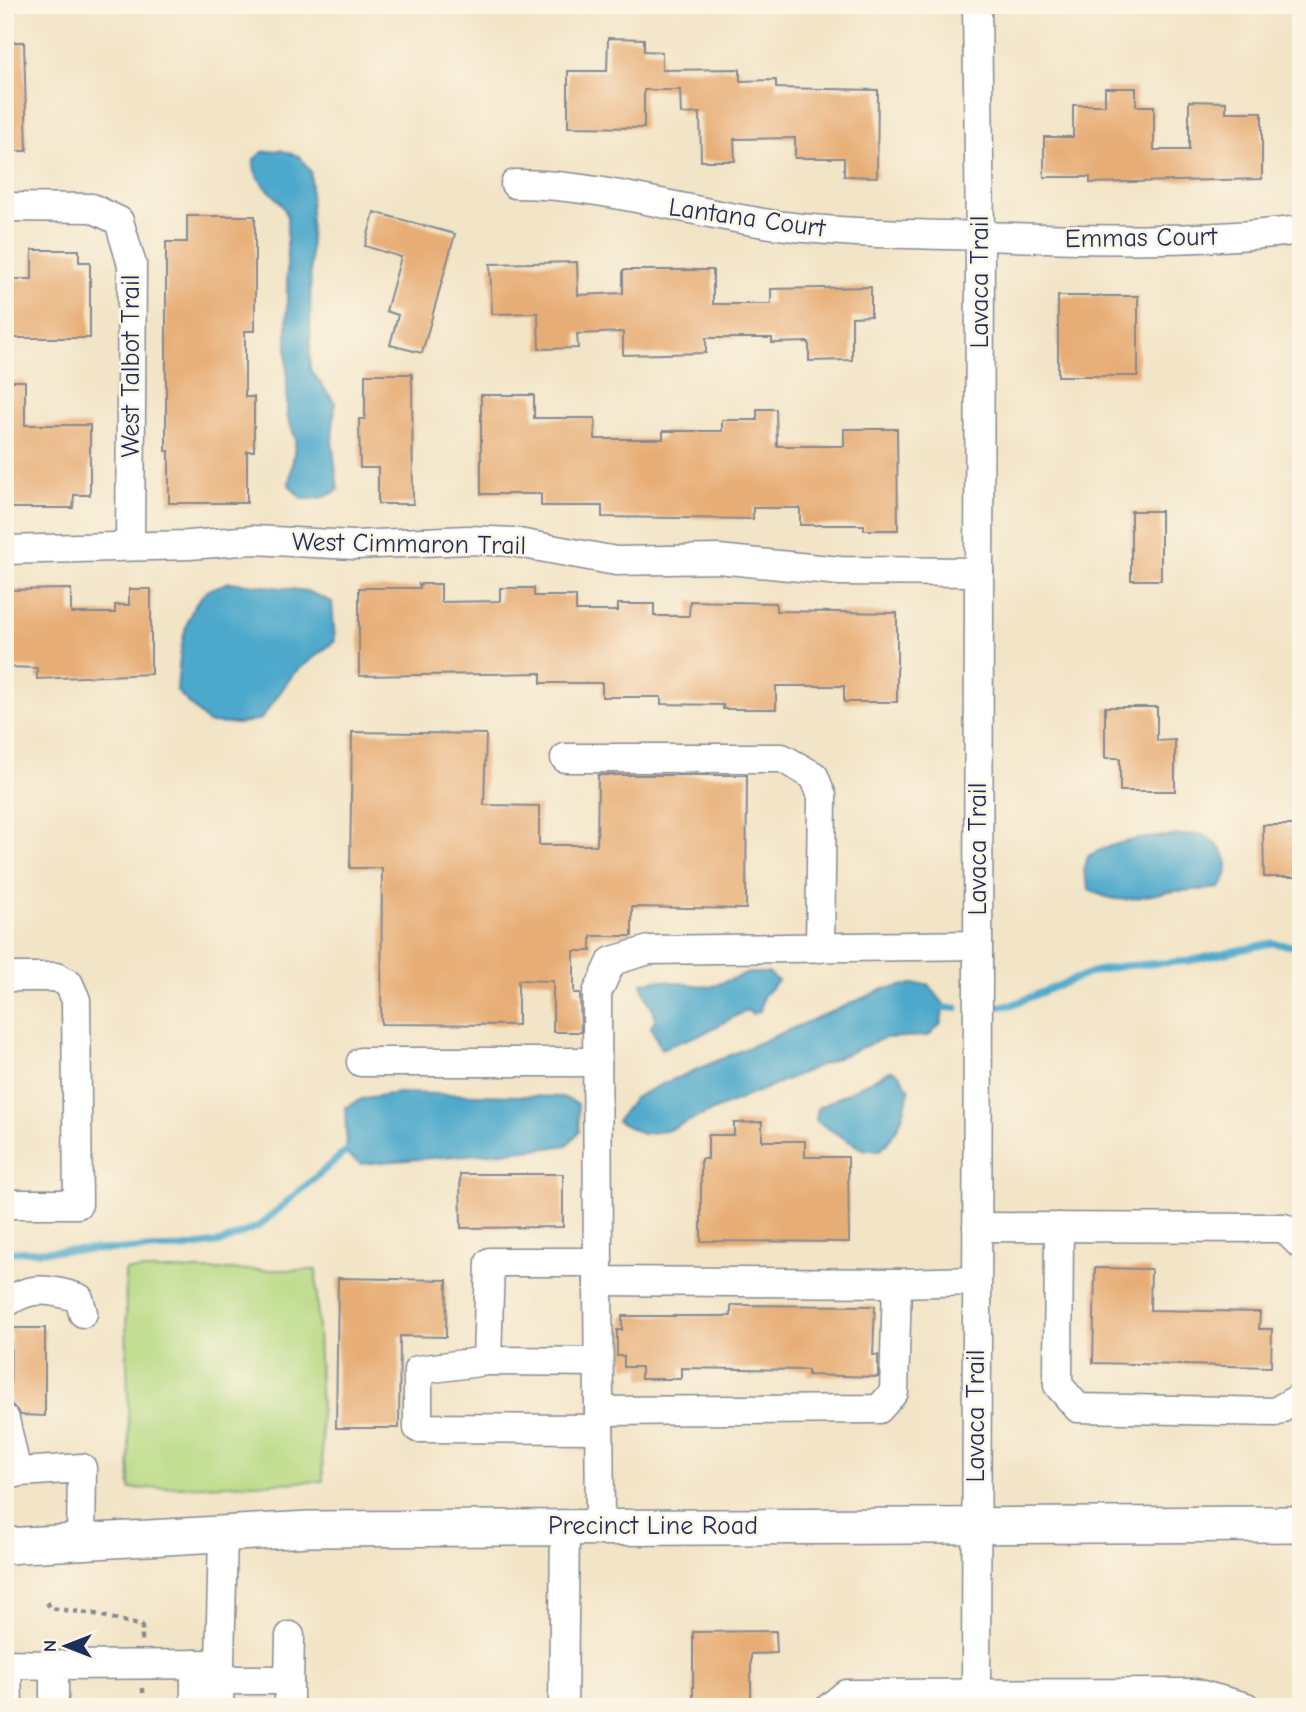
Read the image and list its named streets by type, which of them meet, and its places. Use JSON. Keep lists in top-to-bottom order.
{
  "streets": {
    "main road": ["Precinct Line Road"],
    "street": [
      "Lantana Court",
      "Emmas Court",
      "Lavaca Trail",
      "West Talbot Trail",
      "West Cimmaron Trail"
    ]
  },
  "crossings": [
    ["Lantana Court", "Emmas Court"],
    ["Lantana Court", "Lavaca Trail"],
    ["Emmas Court", "Lavaca Trail"],
    ["Lavaca Trail", "West Cimmaron Trail"],
    ["Lavaca Trail", "Precinct Line Road"],
    ["West Talbot Trail", "West Cimmaron Trail"]
  ],
  "north": "left"
}
